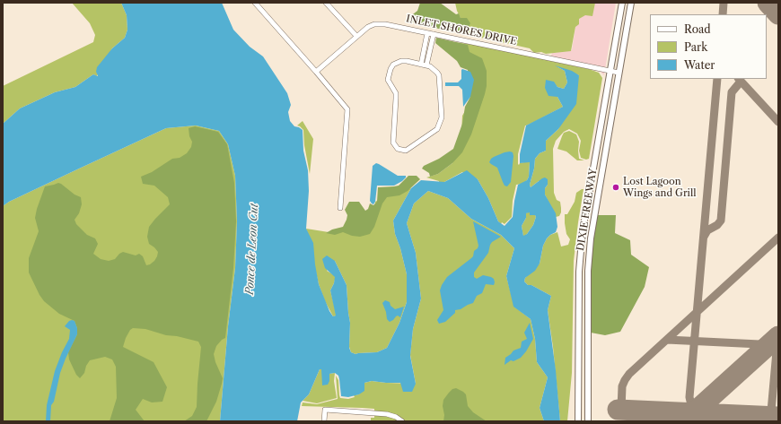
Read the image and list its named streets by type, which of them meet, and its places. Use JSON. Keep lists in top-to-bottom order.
{
  "streets": {
    "main road": ["DIXIE FREEWAY"],
    "street": ["INLET SHORES DRIVE"]
  },
  "crossings": [
    ["INLET SHORES DRIVE", "DIXIE FREEWAY"]
  ],
  "water": ["Ponce de Leon Cut"],
  "places": ["Lost Lagoon Wings and Grill"],
  "legend": ["Road", "Park", "Water"]
}
